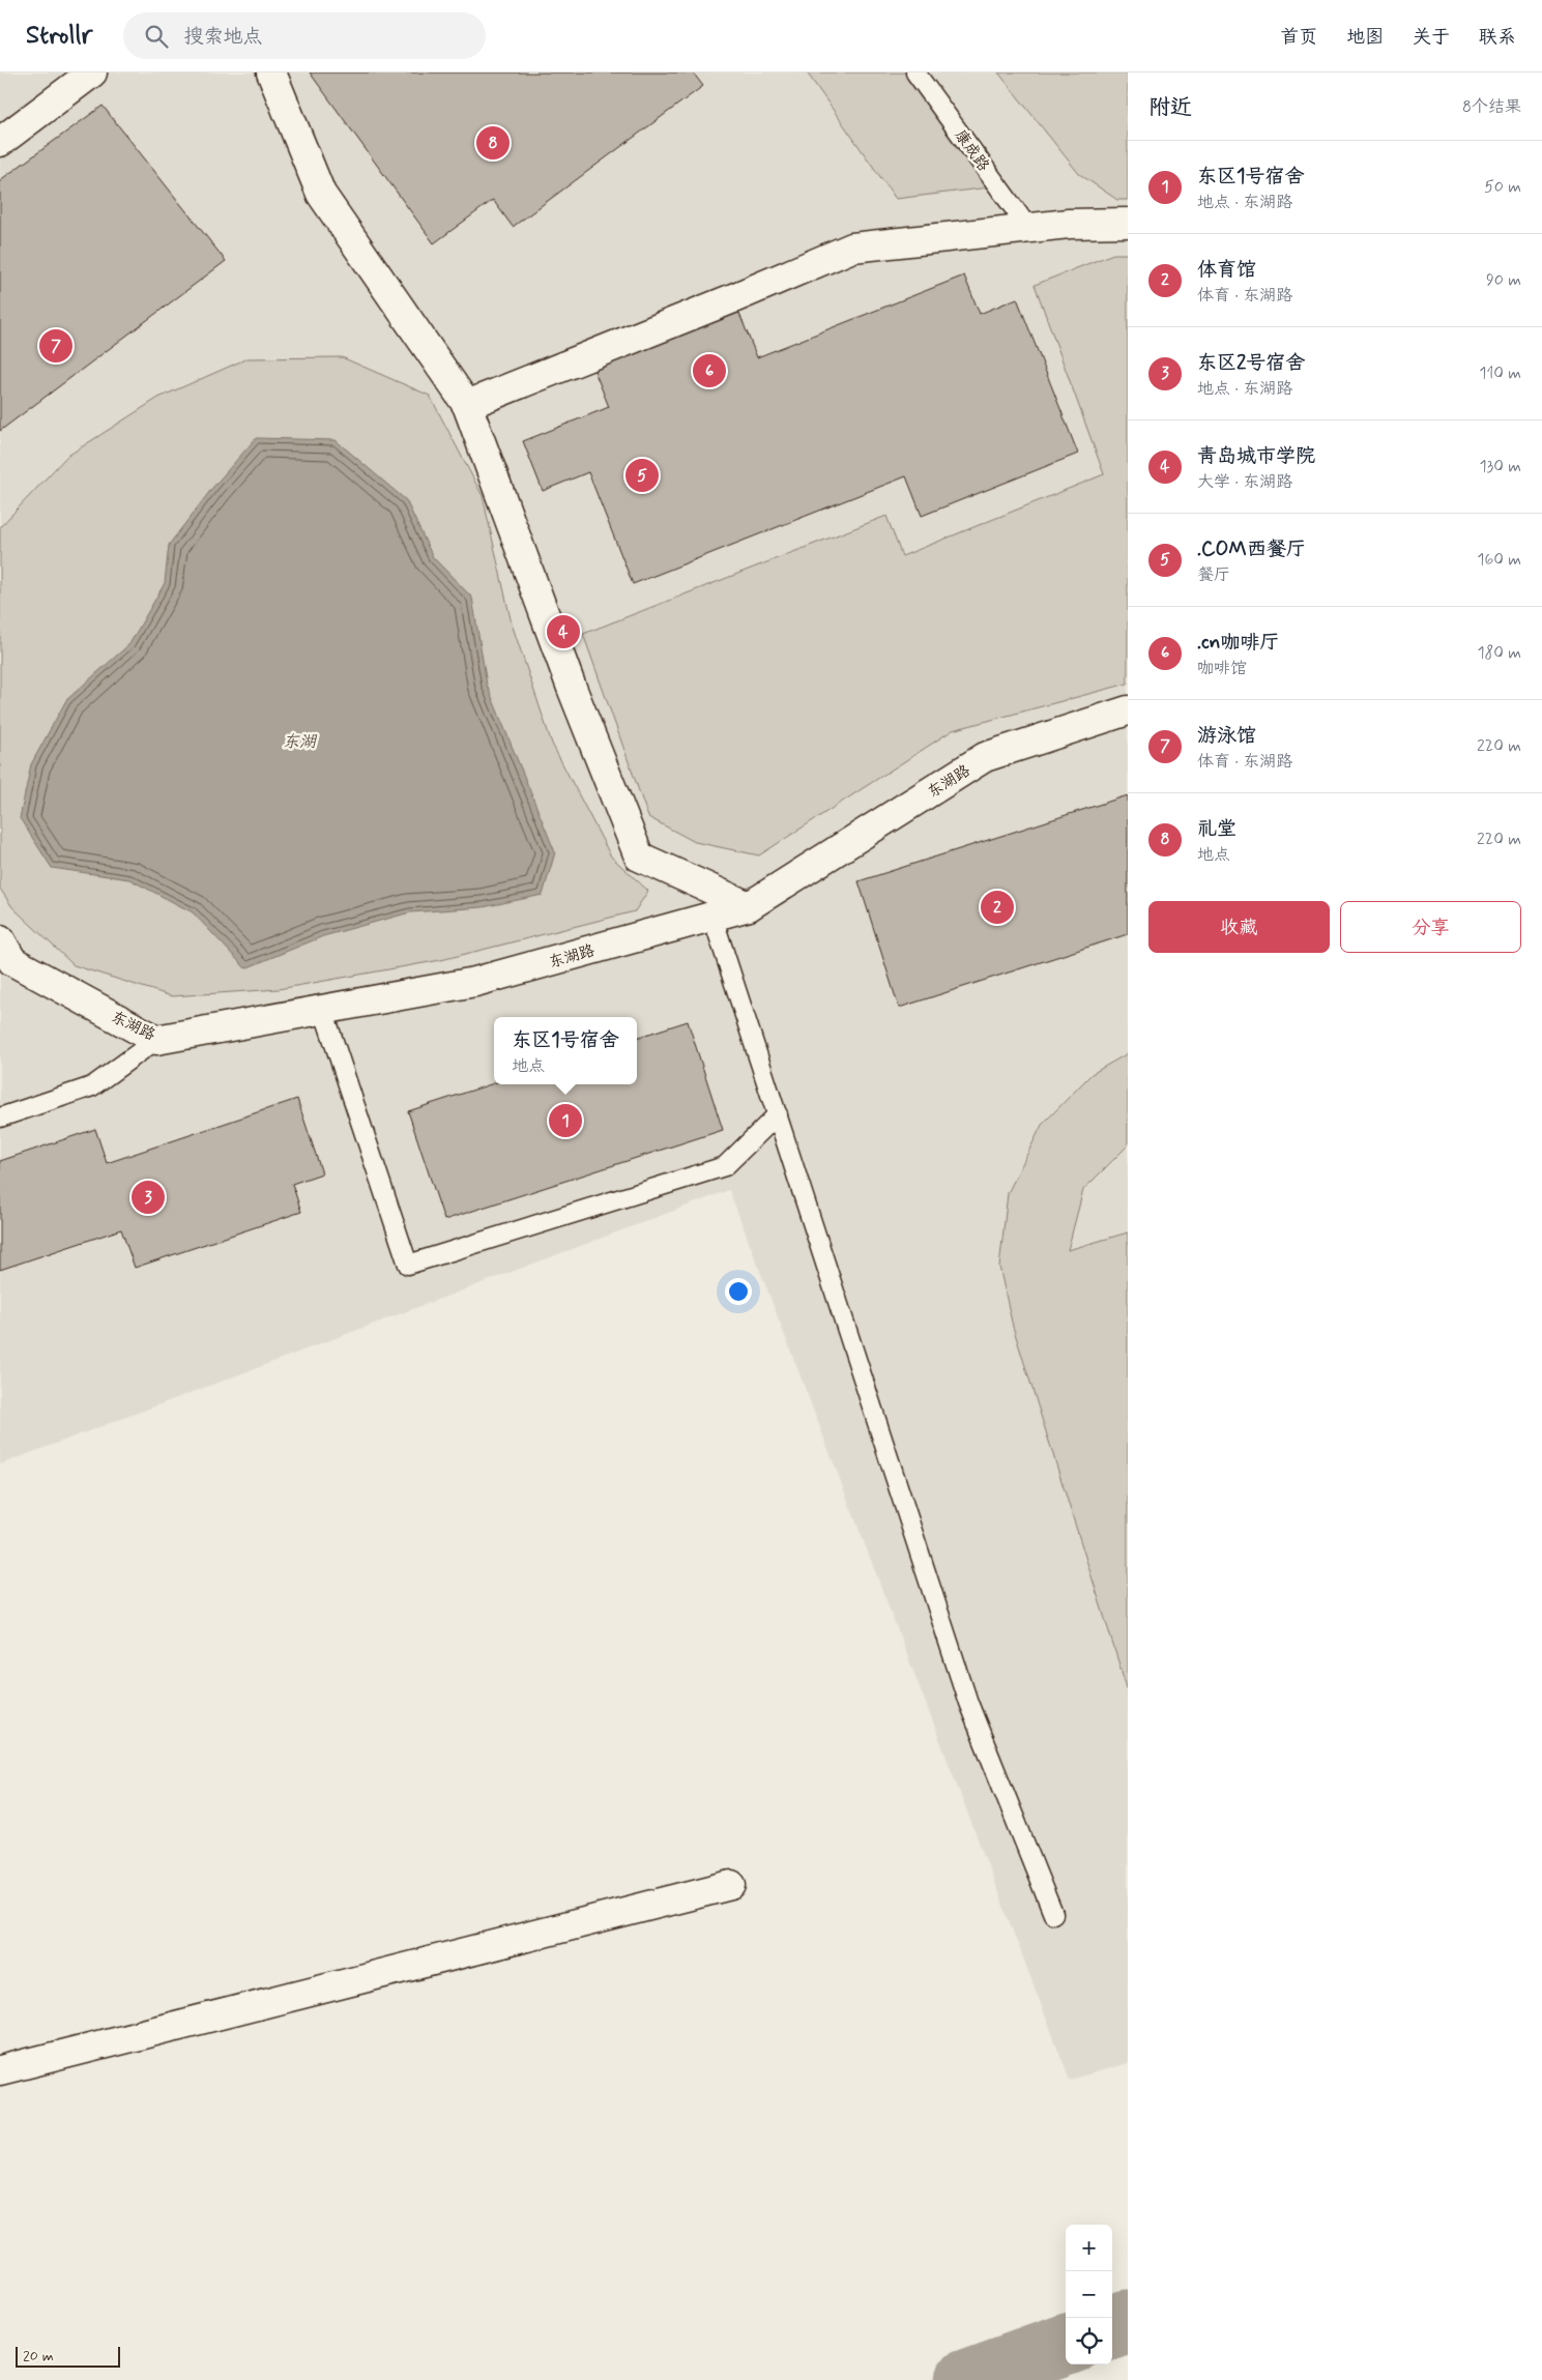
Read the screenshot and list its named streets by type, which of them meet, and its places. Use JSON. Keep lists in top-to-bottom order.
{
  "streets": {
    "street": ["东湖路"],
    "lane": ["康成路"]
  },
  "water": ["东湖"],
  "scale_bar": "20 m",
  "page": {
    "header": "Strollr",
    "search": "搜索地点",
    "nav": [
      "首页",
      "地图",
      "关于",
      "联系"
    ],
    "heading": ["附近", "8个结果"],
    "pins": [
      "8",
      "7",
      "6",
      "5",
      "4",
      "2",
      "1",
      "3"
    ],
    "list": [
      {
        "mark": "1",
        "name": "东区1号宿舍",
        "note": "地点 · 东湖路",
        "value": "50 m"
      },
      {
        "mark": "2",
        "name": "体育馆",
        "note": "体育 · 东湖路",
        "value": "90 m"
      },
      {
        "mark": "3",
        "name": "东区2号宿舍",
        "note": "地点 · 东湖路",
        "value": "110 m"
      },
      {
        "mark": "4",
        "name": "青岛城市学院",
        "note": "大学 · 东湖路",
        "value": "130 m"
      },
      {
        "mark": "5",
        "name": ".COM西餐厅",
        "note": "餐厅",
        "value": "160 m"
      },
      {
        "mark": "6",
        "name": ".cn咖啡厅",
        "note": "咖啡馆",
        "value": "180 m"
      },
      {
        "mark": "7",
        "name": "游泳馆",
        "note": "体育 · 东湖路",
        "value": "220 m"
      },
      {
        "mark": "8",
        "name": "礼堂",
        "note": "地点",
        "value": "220 m"
      }
    ],
    "buttons": ["收藏", "分享"],
    "popup": ["东区1号宿舍", "地点"],
    "map_buttons": ["+", "−"],
    "scale": "20 m"
  }
}
